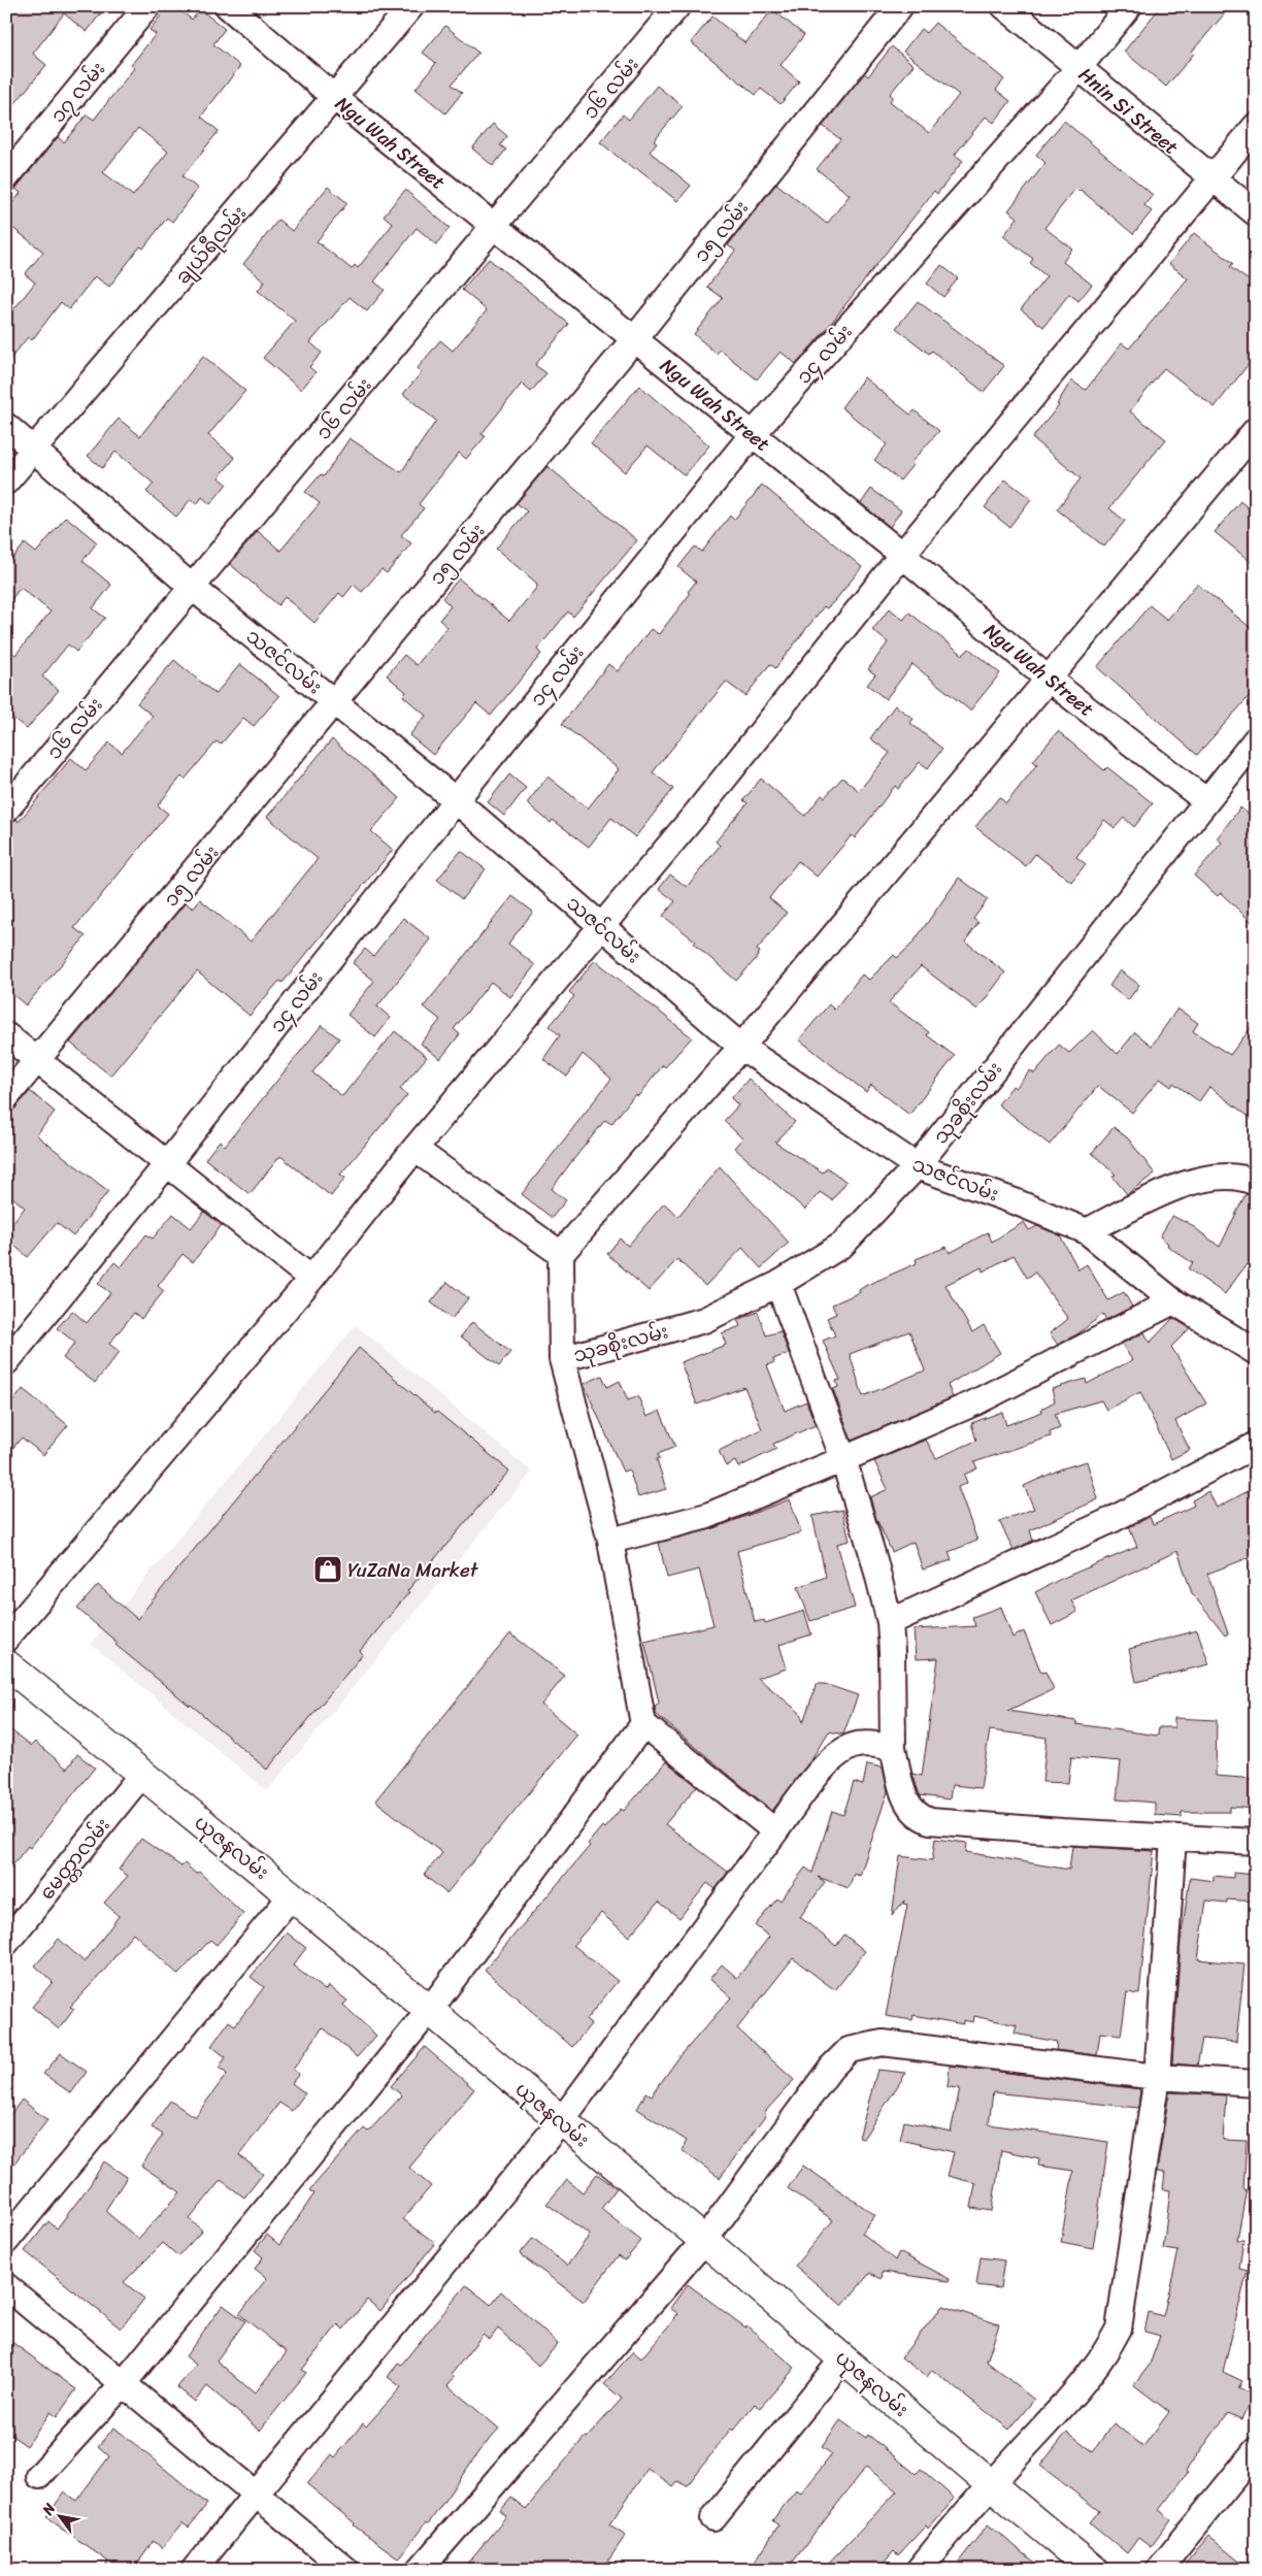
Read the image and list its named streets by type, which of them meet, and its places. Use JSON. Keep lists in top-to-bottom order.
{
  "streets": {
    "street": [
      "၁၆ လမ်း",
      "၁၇ လမ်း",
      "Hnin Si Street",
      "Ngu Wah Street",
      "၁၅ လမ်း",
      "ချယ်ရီလမ်း",
      "၁၄ လမ်း",
      "သဇင်လမ်း",
      "သုခစိုးလမ်း",
      "ယုဇနလမ်း",
      "မေတ္တာလမ်း"
    ]
  },
  "crossings": [
    ["၁၆ လမ်း", "Ngu Wah Street"],
    ["၁၆ လမ်း", "သဇင်လမ်း"],
    ["Hnin Si Street", "၁၄ လမ်း"],
    ["Ngu Wah Street", "၁၅ လမ်း"],
    ["Ngu Wah Street", "ချယ်ရီလမ်း"],
    ["Ngu Wah Street", "၁၄ လမ်း"],
    ["Ngu Wah Street", "သုခစိုးလမ်း"],
    ["၁၅ လမ်း", "သဇင်လမ်း"],
    ["ချယ်ရီလမ်း", "သဇင်လမ်း"],
    ["၁၄ လမ်း", "သဇင်လမ်း"],
    ["သဇင်လမ်း", "သုခစိုးလမ်း"],
    ["ယုဇနလမ်း", "မေတ္တာလမ်း"]
  ],
  "places": {
    "shop": ["YuZaNa Market"]
  },
  "north": "top left"
}
